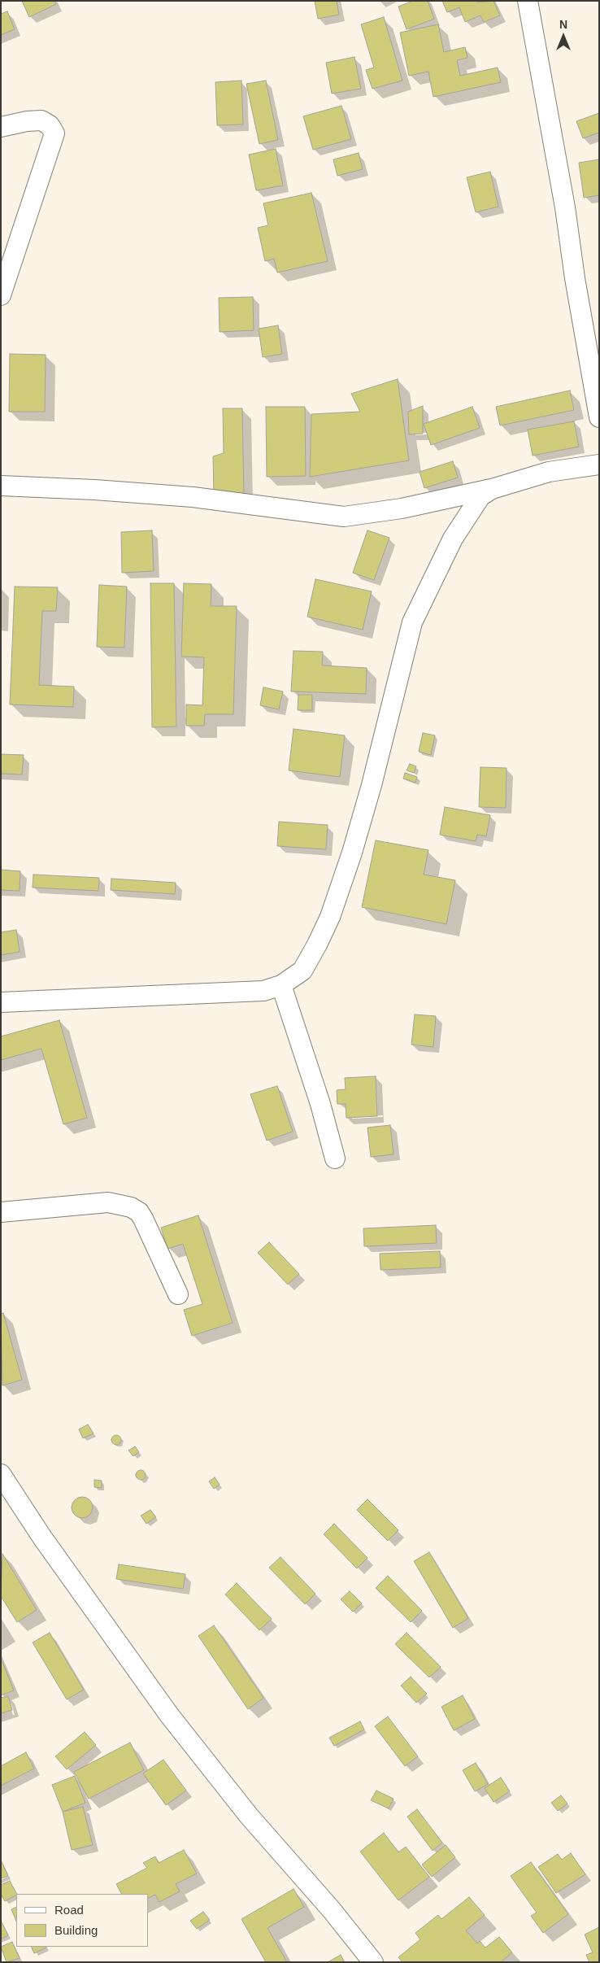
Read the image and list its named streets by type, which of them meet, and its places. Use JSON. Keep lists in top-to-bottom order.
{
  "legend": ["Road", "Building"],
  "north": "top"
}
